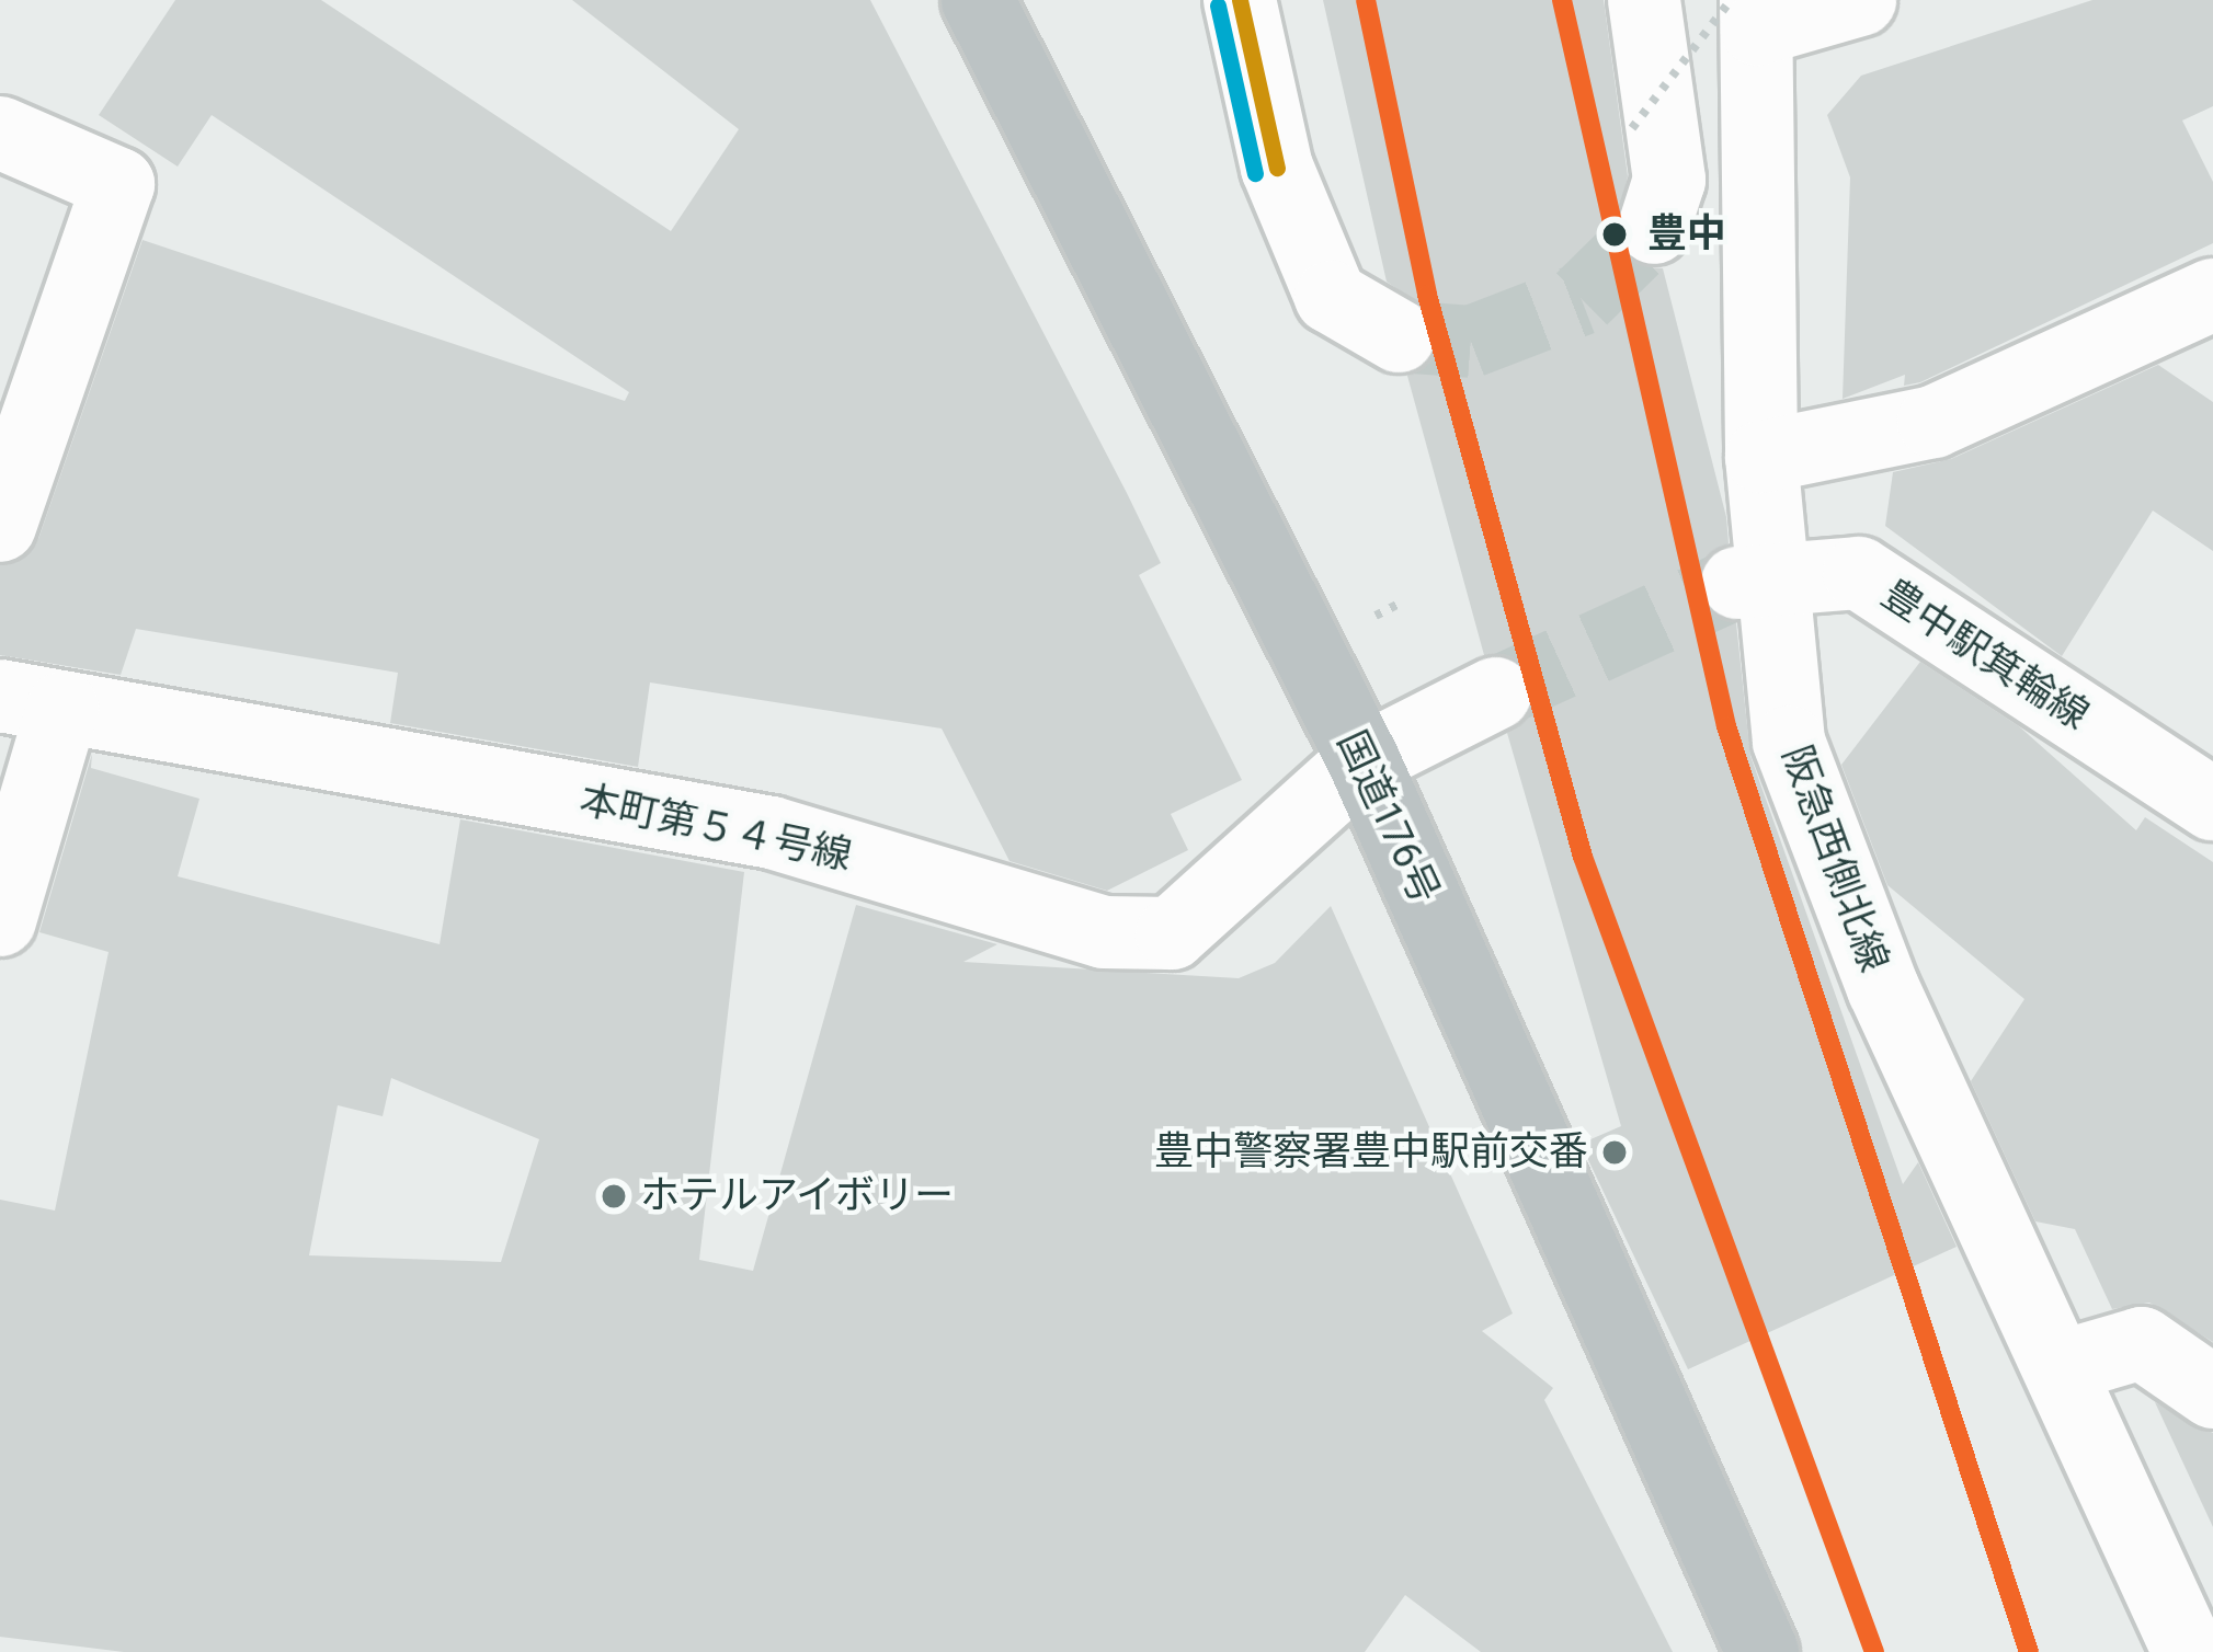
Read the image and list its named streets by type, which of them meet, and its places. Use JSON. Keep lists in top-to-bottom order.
{
  "streets": {
    "highway": ["国道176号"],
    "street": ["豊中駅箕輪線", "本町第５４号線", "阪急西側北線"]
  },
  "crossings": [
    ["豊中駅箕輪線", "阪急西側北線"],
    ["国道176号", "本町第５４号線"]
  ],
  "places": ["豊中", "豊中警察署豊中駅前交番", "ホテルアイボリー"]
}
